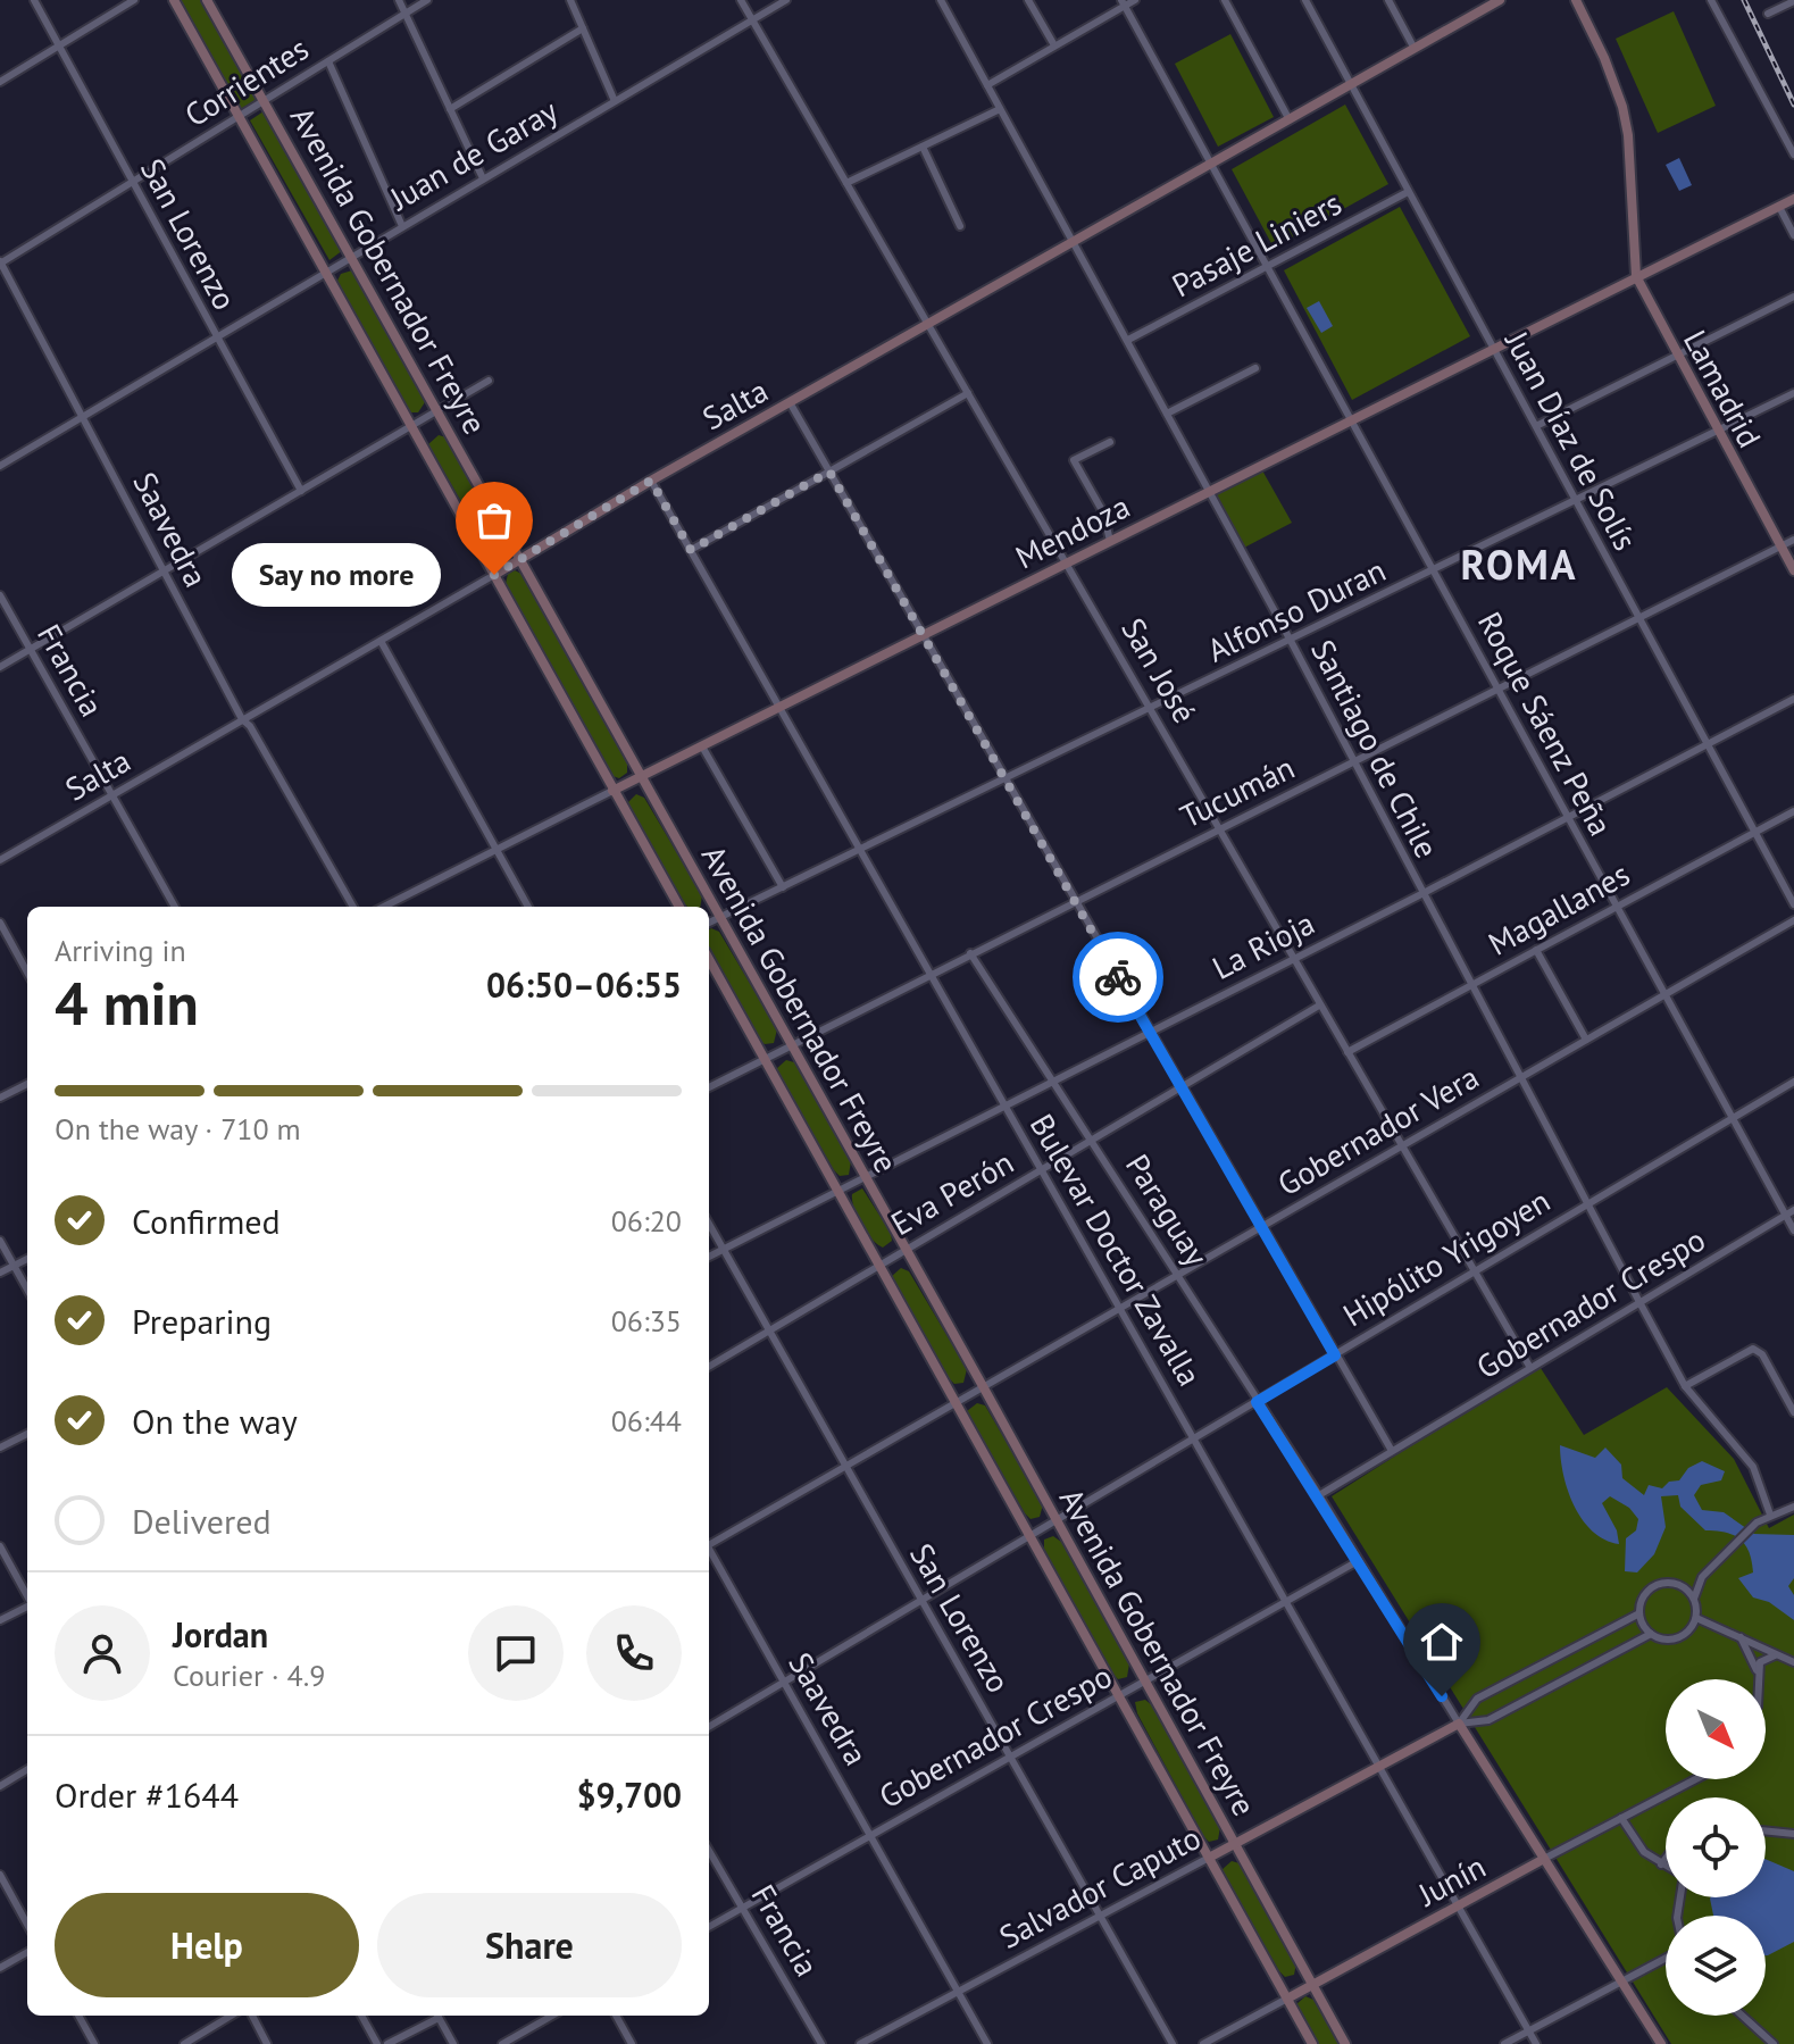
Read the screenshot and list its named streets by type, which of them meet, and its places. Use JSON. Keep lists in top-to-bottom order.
{
  "streets": {
    "main road": [
      "Avenida Gobernador Freyre",
      "Lamadrid",
      "Salta",
      "Mendoza",
      "Junín",
      "Salvador Caputo"
    ],
    "street": [
      "Corrientes",
      "Juan de Garay",
      "San Lorenzo",
      "Pasaje Liniers",
      "Juan Díaz de Solís",
      "Saavedra",
      "Alfonso Duran",
      "Francia",
      "San José",
      "Roque Sáenz Peña",
      "Santiago de Chile",
      "Tucumán",
      "Magallanes",
      "La Rioja",
      "Gobernador Vera",
      "Eva Perón",
      "Paraguay",
      "Bulevar Doctor Zavalla",
      "Hipólito Yrigoyen",
      "Gobernador Crespo"
    ]
  },
  "crossings": [
    ["Corrientes", "San Lorenzo"],
    ["Corrientes", "Avenida Gobernador Freyre"],
    ["Corrientes", "Saavedra"],
    ["Juan de Garay", "San Lorenzo"],
    ["Juan de Garay", "Avenida Gobernador Freyre"],
    ["Juan de Garay", "Saavedra"],
    ["Juan de Garay", "San José"],
    ["San Lorenzo", "La Rioja"],
    ["San Lorenzo", "Gobernador Vera"],
    ["San Lorenzo", "Eva Perón"],
    ["San Lorenzo", "Hipólito Yrigoyen"],
    ["San Lorenzo", "Gobernador Crespo"],
    ["San Lorenzo", "Salvador Caputo"],
    ["Pasaje Liniers", "Juan Díaz de Solís"],
    ["Pasaje Liniers", "Roque Sáenz Peña"],
    ["Pasaje Liniers", "Santiago de Chile"],
    ["Avenida Gobernador Freyre", "Salta"],
    ["Avenida Gobernador Freyre", "Mendoza"],
    ["Avenida Gobernador Freyre", "Alfonso Duran"],
    ["Avenida Gobernador Freyre", "Tucumán"],
    ["Avenida Gobernador Freyre", "La Rioja"],
    ["Avenida Gobernador Freyre", "Gobernador Vera"],
    ["Avenida Gobernador Freyre", "Eva Perón"],
    ["Avenida Gobernador Freyre", "Hipólito Yrigoyen"],
    ["Avenida Gobernador Freyre", "Gobernador Crespo"],
    ["Avenida Gobernador Freyre", "Junín"],
    ["Avenida Gobernador Freyre", "Salvador Caputo"],
    ["Lamadrid", "Mendoza"],
    ["Lamadrid", "Alfonso Duran"],
    ["Lamadrid", "Tucumán"],
    ["Salta", "Juan Díaz de Solís"],
    ["Salta", "Saavedra"],
    ["Salta", "Francia"],
    ["Salta", "San José"],
    ["Salta", "Roque Sáenz Peña"],
    ["Salta", "Santiago de Chile"],
    ["Salta", "Bulevar Doctor Zavalla"],
    ["Juan Díaz de Solís", "Mendoza"],
    ["Juan Díaz de Solís", "Alfonso Duran"],
    ["Juan Díaz de Solís", "Tucumán"],
    ["Juan Díaz de Solís", "Magallanes"],
    ["Juan Díaz de Solís", "La Rioja"],
    ["Saavedra", "Hipólito Yrigoyen"],
    ["Saavedra", "Gobernador Crespo"],
    ["Saavedra", "Salvador Caputo"],
    ["Mendoza", "San José"],
    ["Mendoza", "Roque Sáenz Peña"],
    ["Mendoza", "Santiago de Chile"],
    ["Mendoza", "Bulevar Doctor Zavalla"],
    ["Alfonso Duran", "San José"],
    ["Alfonso Duran", "Roque Sáenz Peña"],
    ["Alfonso Duran", "Santiago de Chile"],
    ["Alfonso Duran", "Bulevar Doctor Zavalla"],
    ["Francia", "Gobernador Crespo"],
    ["San José", "Tucumán"],
    ["San José", "Magallanes"],
    ["San José", "La Rioja"],
    ["San José", "Gobernador Vera"],
    ["San José", "Eva Perón"],
    ["San José", "Hipólito Yrigoyen"],
    ["San José", "Gobernador Crespo"],
    ["Roque Sáenz Peña", "Tucumán"],
    ["Roque Sáenz Peña", "Magallanes"],
    ["Roque Sáenz Peña", "La Rioja"],
    ["Roque Sáenz Peña", "Gobernador Vera"],
    ["Roque Sáenz Peña", "Hipólito Yrigoyen"],
    ["Roque Sáenz Peña", "Gobernador Crespo"],
    ["Santiago de Chile", "Tucumán"],
    ["Santiago de Chile", "Magallanes"],
    ["Santiago de Chile", "La Rioja"],
    ["Santiago de Chile", "Gobernador Vera"],
    ["Santiago de Chile", "Hipólito Yrigoyen"],
    ["Santiago de Chile", "Gobernador Crespo"],
    ["Tucumán", "Paraguay"],
    ["Tucumán", "Bulevar Doctor Zavalla"],
    ["La Rioja", "Paraguay"],
    ["La Rioja", "Bulevar Doctor Zavalla"],
    ["Gobernador Vera", "Paraguay"],
    ["Gobernador Vera", "Bulevar Doctor Zavalla"],
    ["Eva Perón", "Paraguay"],
    ["Eva Perón", "Bulevar Doctor Zavalla"],
    ["Paraguay", "Hipólito Yrigoyen"],
    ["Paraguay", "Gobernador Crespo"],
    ["Paraguay", "Salvador Caputo"],
    ["Bulevar Doctor Zavalla", "Hipólito Yrigoyen"],
    ["Bulevar Doctor Zavalla", "Gobernador Crespo"],
    ["Bulevar Doctor Zavalla", "Junín"],
    ["Bulevar Doctor Zavalla", "Salvador Caputo"]
  ],
  "districts": ["ROMA"],
  "places": ["Say no more"],
  "north": "bottom right",
  "page": {
    "bubble": "Say no more",
    "heading": ["4 min", "Arriving in", "06:50–06:55"],
    "panel": [
      "Jordan",
      "Courier · 4.9",
      "Order #1644",
      "$9,700"
    ],
    "bar": "On the way · 710 m",
    "list": [
      ["Confirmed", "06:20"],
      ["Preparing", "06:35"],
      ["On the way", "06:44"],
      "Delivered"
    ],
    "buttons": ["Help", "Share"]
  }
}
